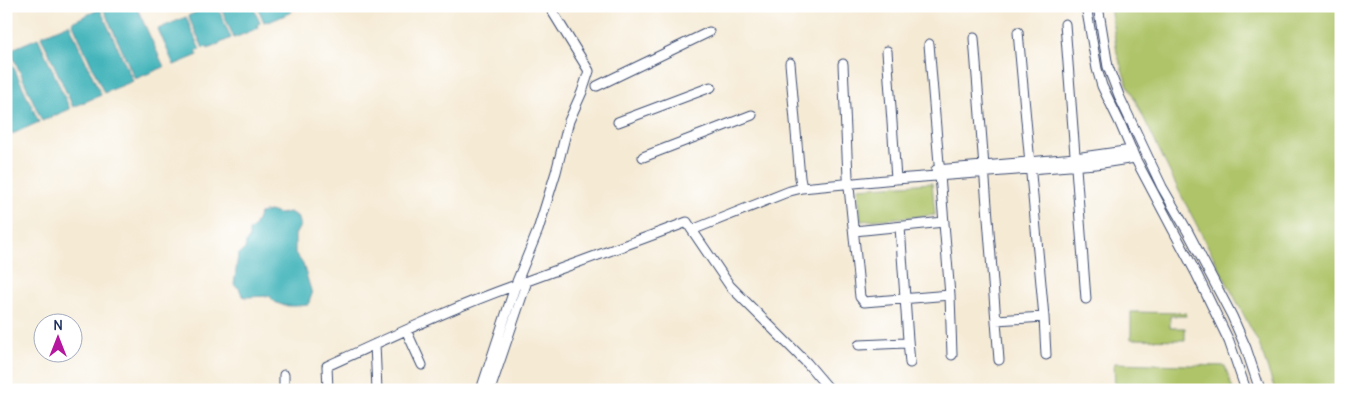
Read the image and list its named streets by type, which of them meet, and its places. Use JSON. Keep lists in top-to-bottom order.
{
  "north": "top"
}
